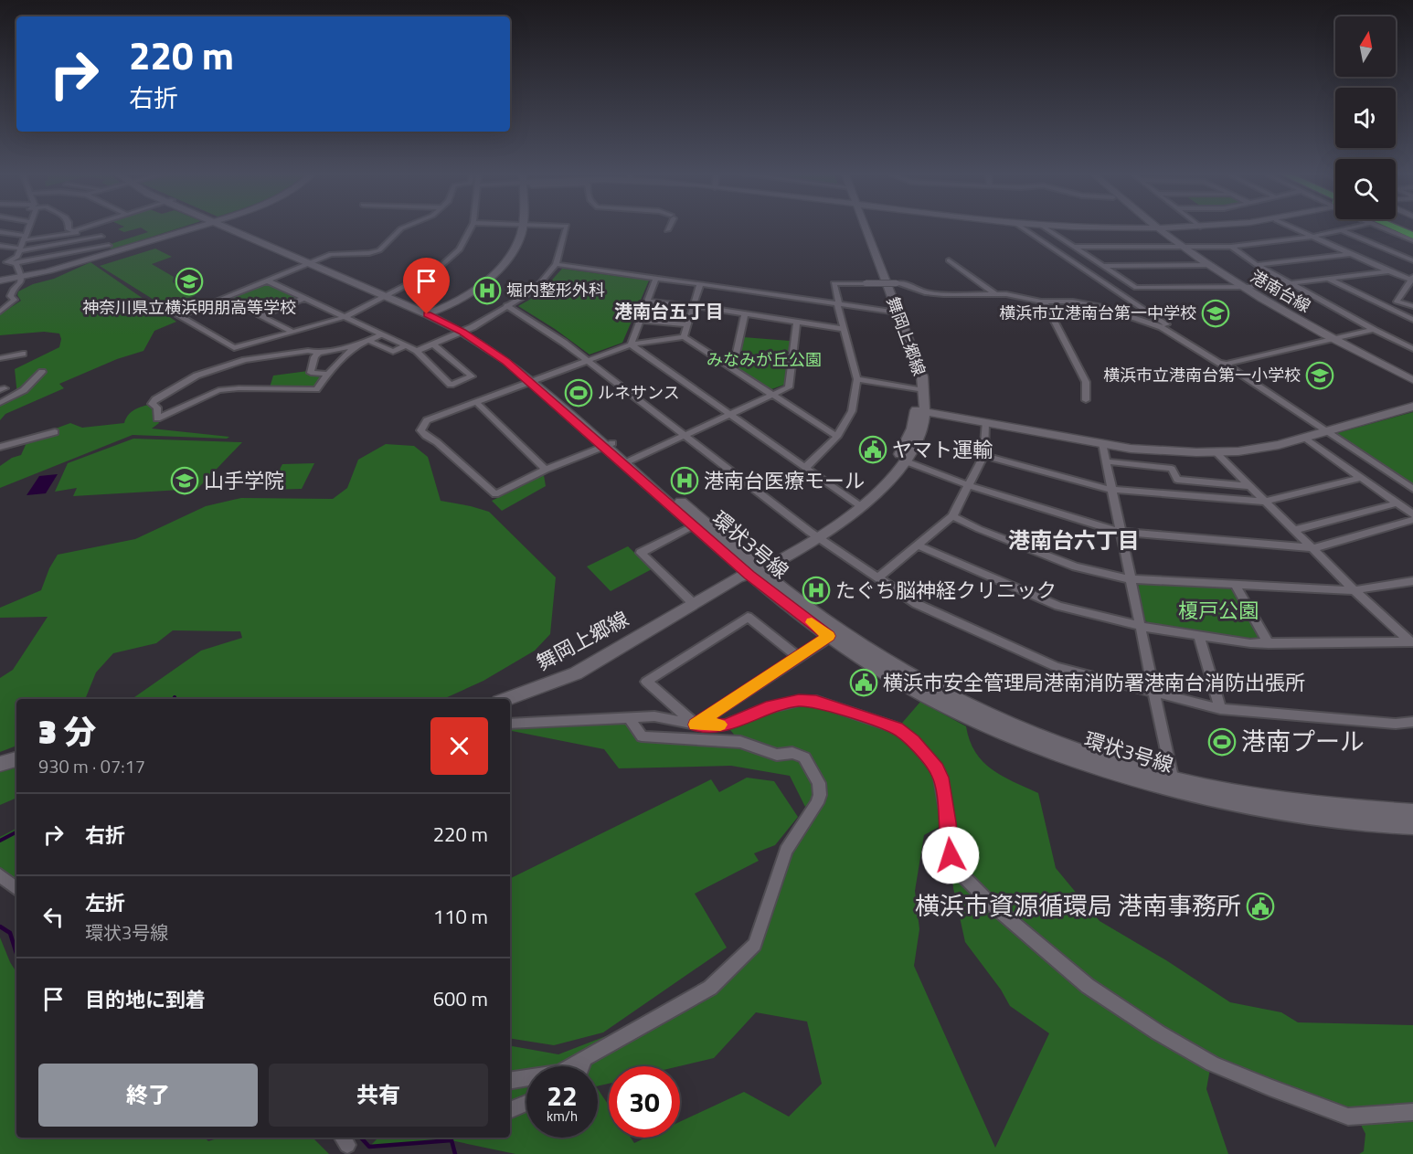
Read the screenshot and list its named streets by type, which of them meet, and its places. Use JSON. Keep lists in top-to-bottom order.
{
  "streets": {
    "street": ["港南台線", "舞岡上郷線", "環状3号線"]
  },
  "crossings": [
    ["舞岡上郷線", "環状3号線"]
  ],
  "districts": ["港南台五丁目", "港南台六丁目"],
  "parks": ["みなみが丘公園", "榎戸公園"],
  "places": {
    "school or university": [
      "神奈川県立横浜明朋高等学校",
      "横浜市立港南台第一中学校",
      "横浜市立港南台第一小学校",
      "山手学院"
    ],
    "hospital": ["堀内整形外科", "港南台医療モール", "たぐち脳神経クリニック"],
    "sports": ["ルネサンス", "港南プール"],
    "public building": ["ヤマト運輸", "横浜市安全管理局港南消防署港南台消防出張所", "横浜市資源循環局 港南事務所"]
  },
  "north": "top",
  "page": {
    "turn": ["220 m", "右折"],
    "heading": ["3 分", "930 m · 07:17"],
    "list": [
      {
        "name": "右折",
        "value": "220 m"
      },
      {
        "name": "左折",
        "note": "環状3号線",
        "value": "110 m"
      },
      {
        "name": "目的地に到着",
        "value": "600 m"
      }
    ],
    "buttons": ["終了", "共有"],
    "speed": "22 km/h",
    "limit": "30"
  }
}
